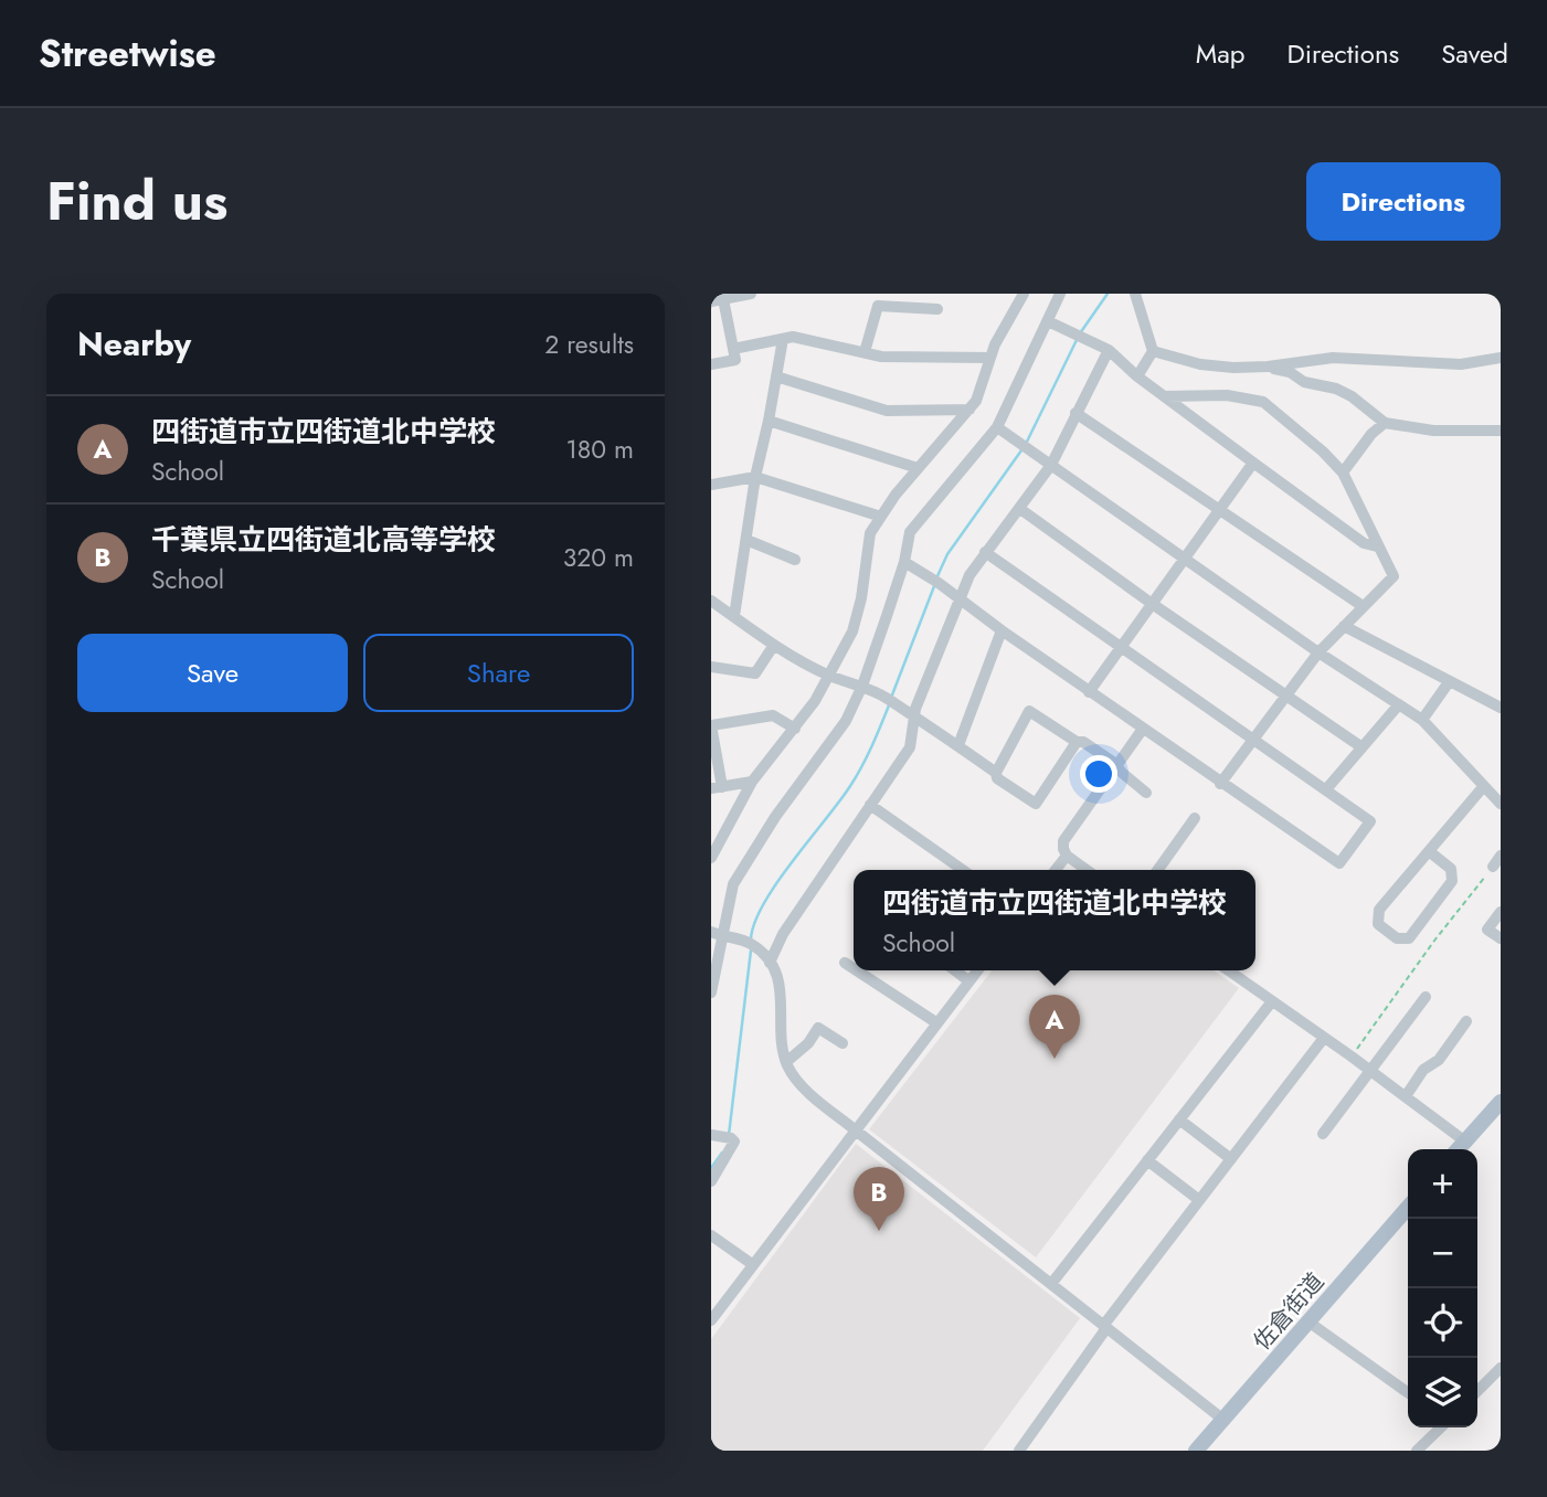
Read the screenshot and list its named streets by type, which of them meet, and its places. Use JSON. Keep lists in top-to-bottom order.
{
  "streets": {
    "main road": ["佐倉街道"]
  },
  "page": {
    "header": "Streetwise",
    "nav": ["Map", "Directions", "Saved"],
    "title": "Find us",
    "buttons": [
      "Directions",
      ["Save", "Share"]
    ],
    "heading": ["Nearby", "2 results"],
    "list": [
      {
        "mark": "A",
        "name": "四街道市立四街道北中学校",
        "note": "School",
        "value": "180 m"
      },
      {
        "mark": "B",
        "name": "千葉県立四街道北高等学校",
        "note": "School",
        "value": "320 m"
      }
    ],
    "popup": ["四街道市立四街道北中学校", "School"],
    "pins": ["A", "B"],
    "map_buttons": ["+", "−"]
  }
}
